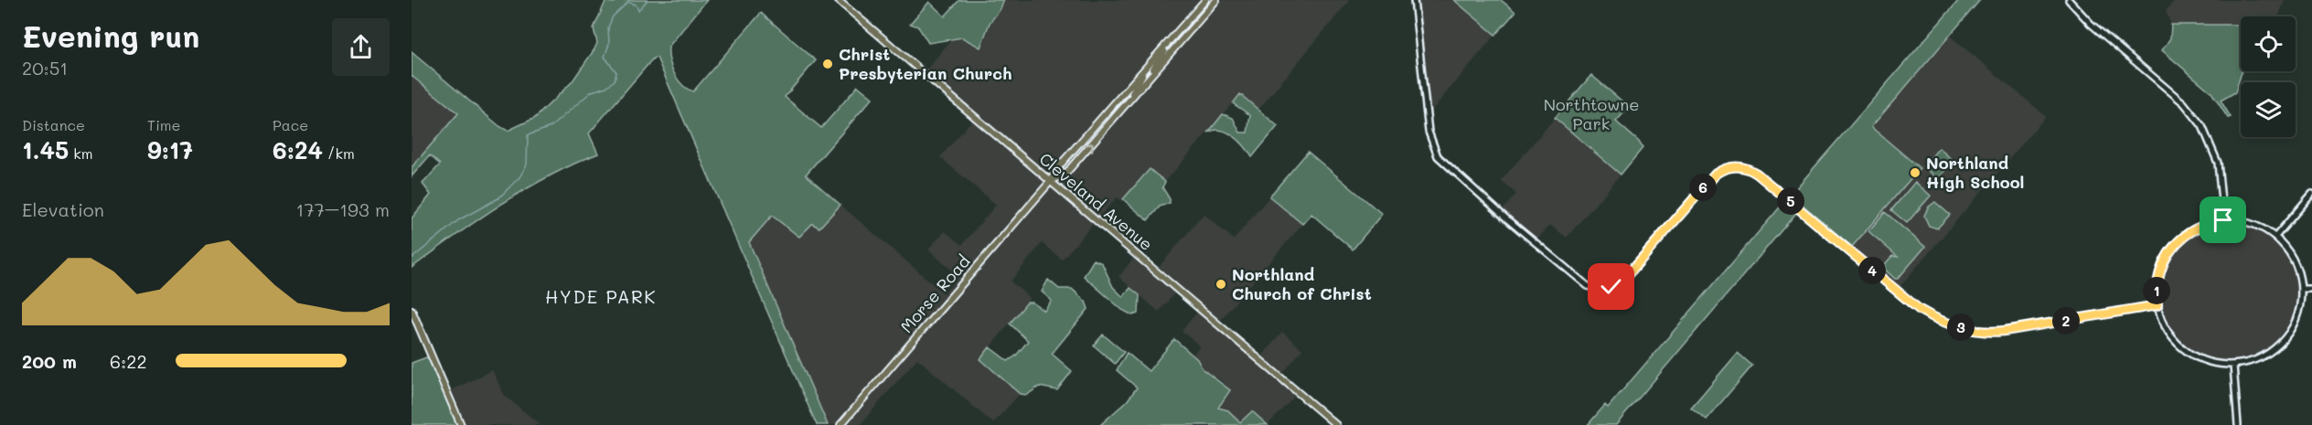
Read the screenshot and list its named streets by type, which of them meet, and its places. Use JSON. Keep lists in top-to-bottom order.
{
  "streets": {
    "main road": ["Cleveland Avenue", "Morse Road"]
  },
  "crossings": [
    ["Cleveland Avenue", "Morse Road"]
  ],
  "districts": ["HYDE PARK"],
  "parks": ["Northtowne Park"],
  "places": ["Christ Presbyterian Church", "Northland High School", "Northland Church of Christ"],
  "page": {
    "heading": ["Evening run", "20:51"],
    "stats": [
      ["Distance", "1.45 km"],
      ["Time", "9:17"],
      ["Pace", "6:24 /km"]
    ],
    "pins": [
      "6",
      "5",
      "4",
      "1",
      "2",
      "3"
    ],
    "chart": ["Elevation", "177–193 m"],
    "list": [
      {
        "name": "200 m",
        "note": "6:22"
      }
    ]
  }
}
